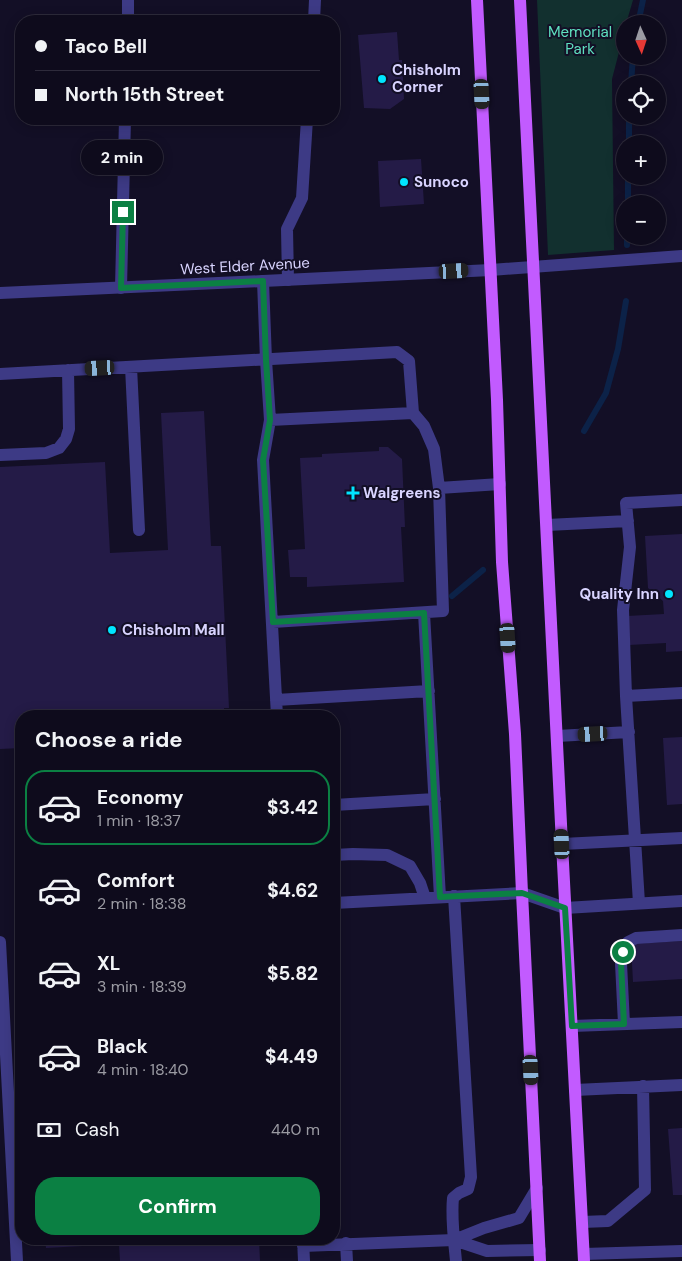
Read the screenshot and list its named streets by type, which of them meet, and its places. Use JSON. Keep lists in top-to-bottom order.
{
  "streets": {
    "street": ["West Elder Avenue"]
  },
  "parks": ["Memorial Park"],
  "places": {
    "other": [
      "Chisholm Corner",
      "Sunoco",
      "Quality Inn",
      "Chisholm Mall"
    ],
    "health": ["Walgreens"]
  },
  "north": "bottom",
  "page": {
    "map_buttons": ["+", "−"],
    "banner": ["Taco Bell", "North 15th Street"],
    "bubble": "2 min",
    "heading": "Choose a ride",
    "list": [
      {
        "name": "Economy",
        "note": "1 min · 18:37",
        "value": "$3.42"
      },
      {
        "name": "Comfort",
        "note": "2 min · 18:38",
        "value": "$4.62"
      },
      {
        "name": "XL",
        "note": "3 min · 18:39",
        "value": "$5.82"
      },
      {
        "name": "Black",
        "note": "4 min · 18:40",
        "value": "$4.49"
      }
    ],
    "pay": ["Cash", "440 m"],
    "buttons": "Confirm"
  }
}
